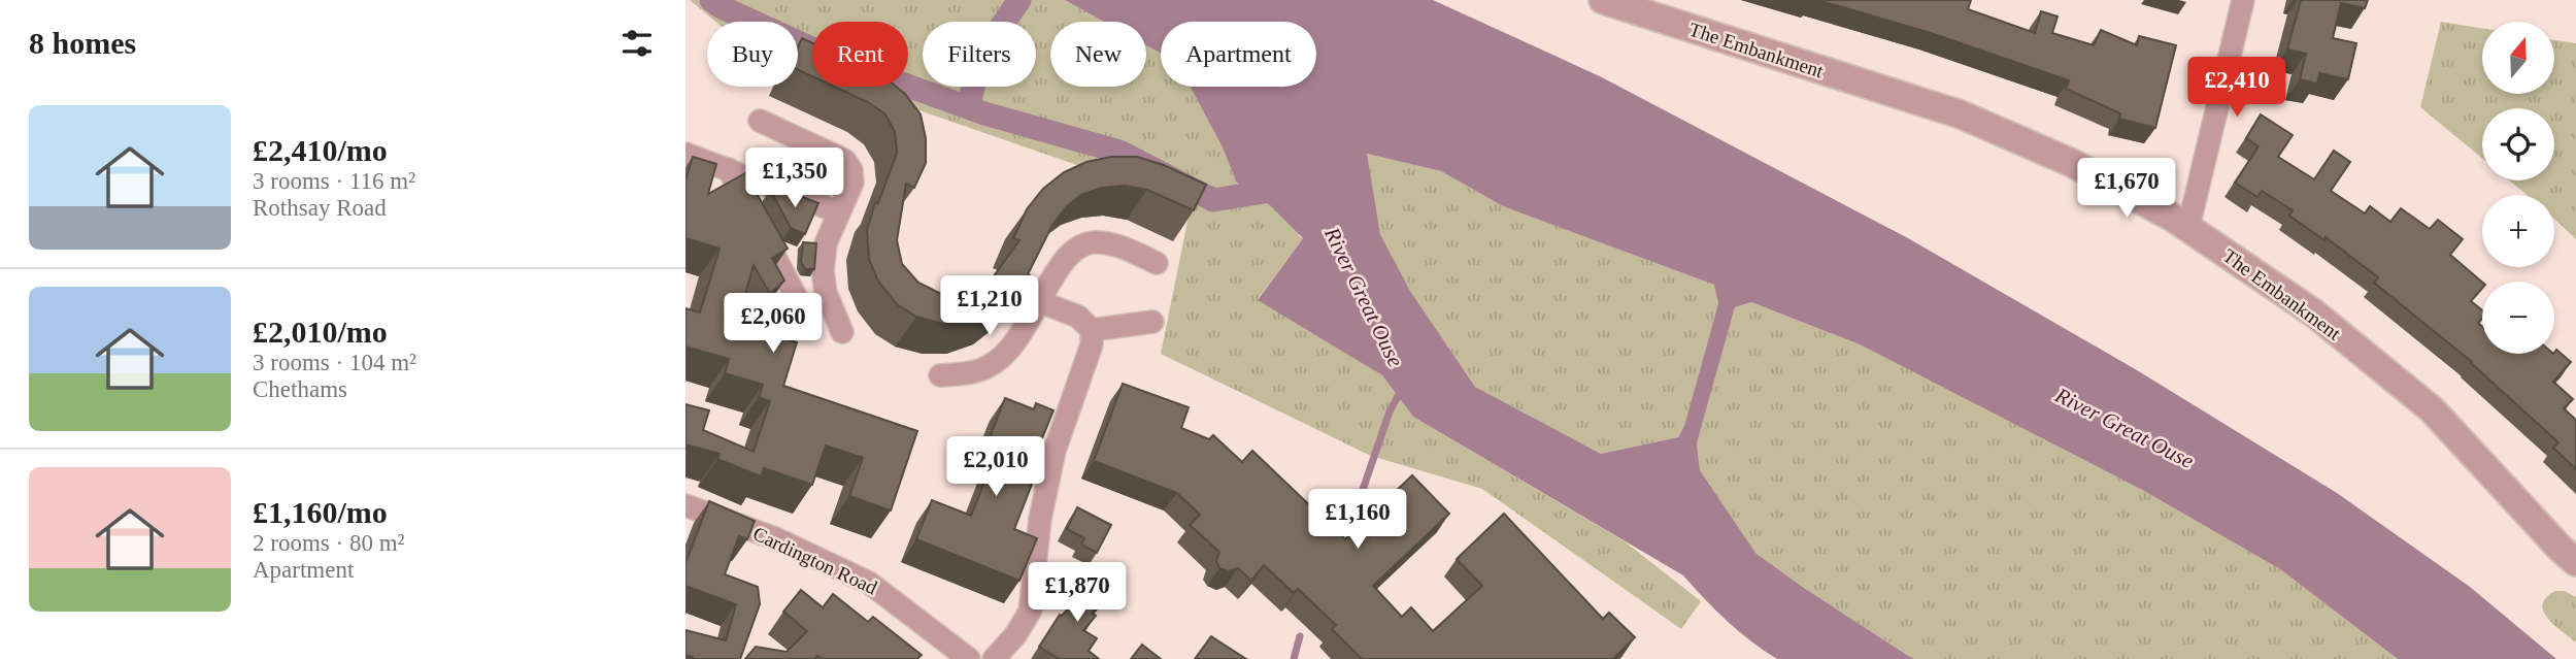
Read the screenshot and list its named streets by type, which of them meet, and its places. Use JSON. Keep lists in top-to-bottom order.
{
  "streets": {
    "street": ["The Embankment", "Cardington Road"]
  },
  "water": ["River Great Ouse"],
  "north": "top",
  "page": {
    "heading": "8 homes",
    "map_buttons": ["+", "−"],
    "chip": [
      "Buy",
      "Rent",
      "Filters",
      "New",
      "Apartment"
    ],
    "price": [
      "£2,410",
      "£1,350",
      "£1,670",
      "£1,210",
      "£2,060",
      "£2,010",
      "£1,160",
      "£1,870"
    ],
    "list": [
      {
        "name": "£2,410/mo",
        "note": "3 rooms · 116 m² · Rothsay Road"
      },
      {
        "name": "£2,010/mo",
        "note": "3 rooms · 104 m² · Chethams"
      },
      {
        "name": "£1,160/mo",
        "note": "2 rooms · 80 m² · Apartment"
      }
    ]
  }
}
